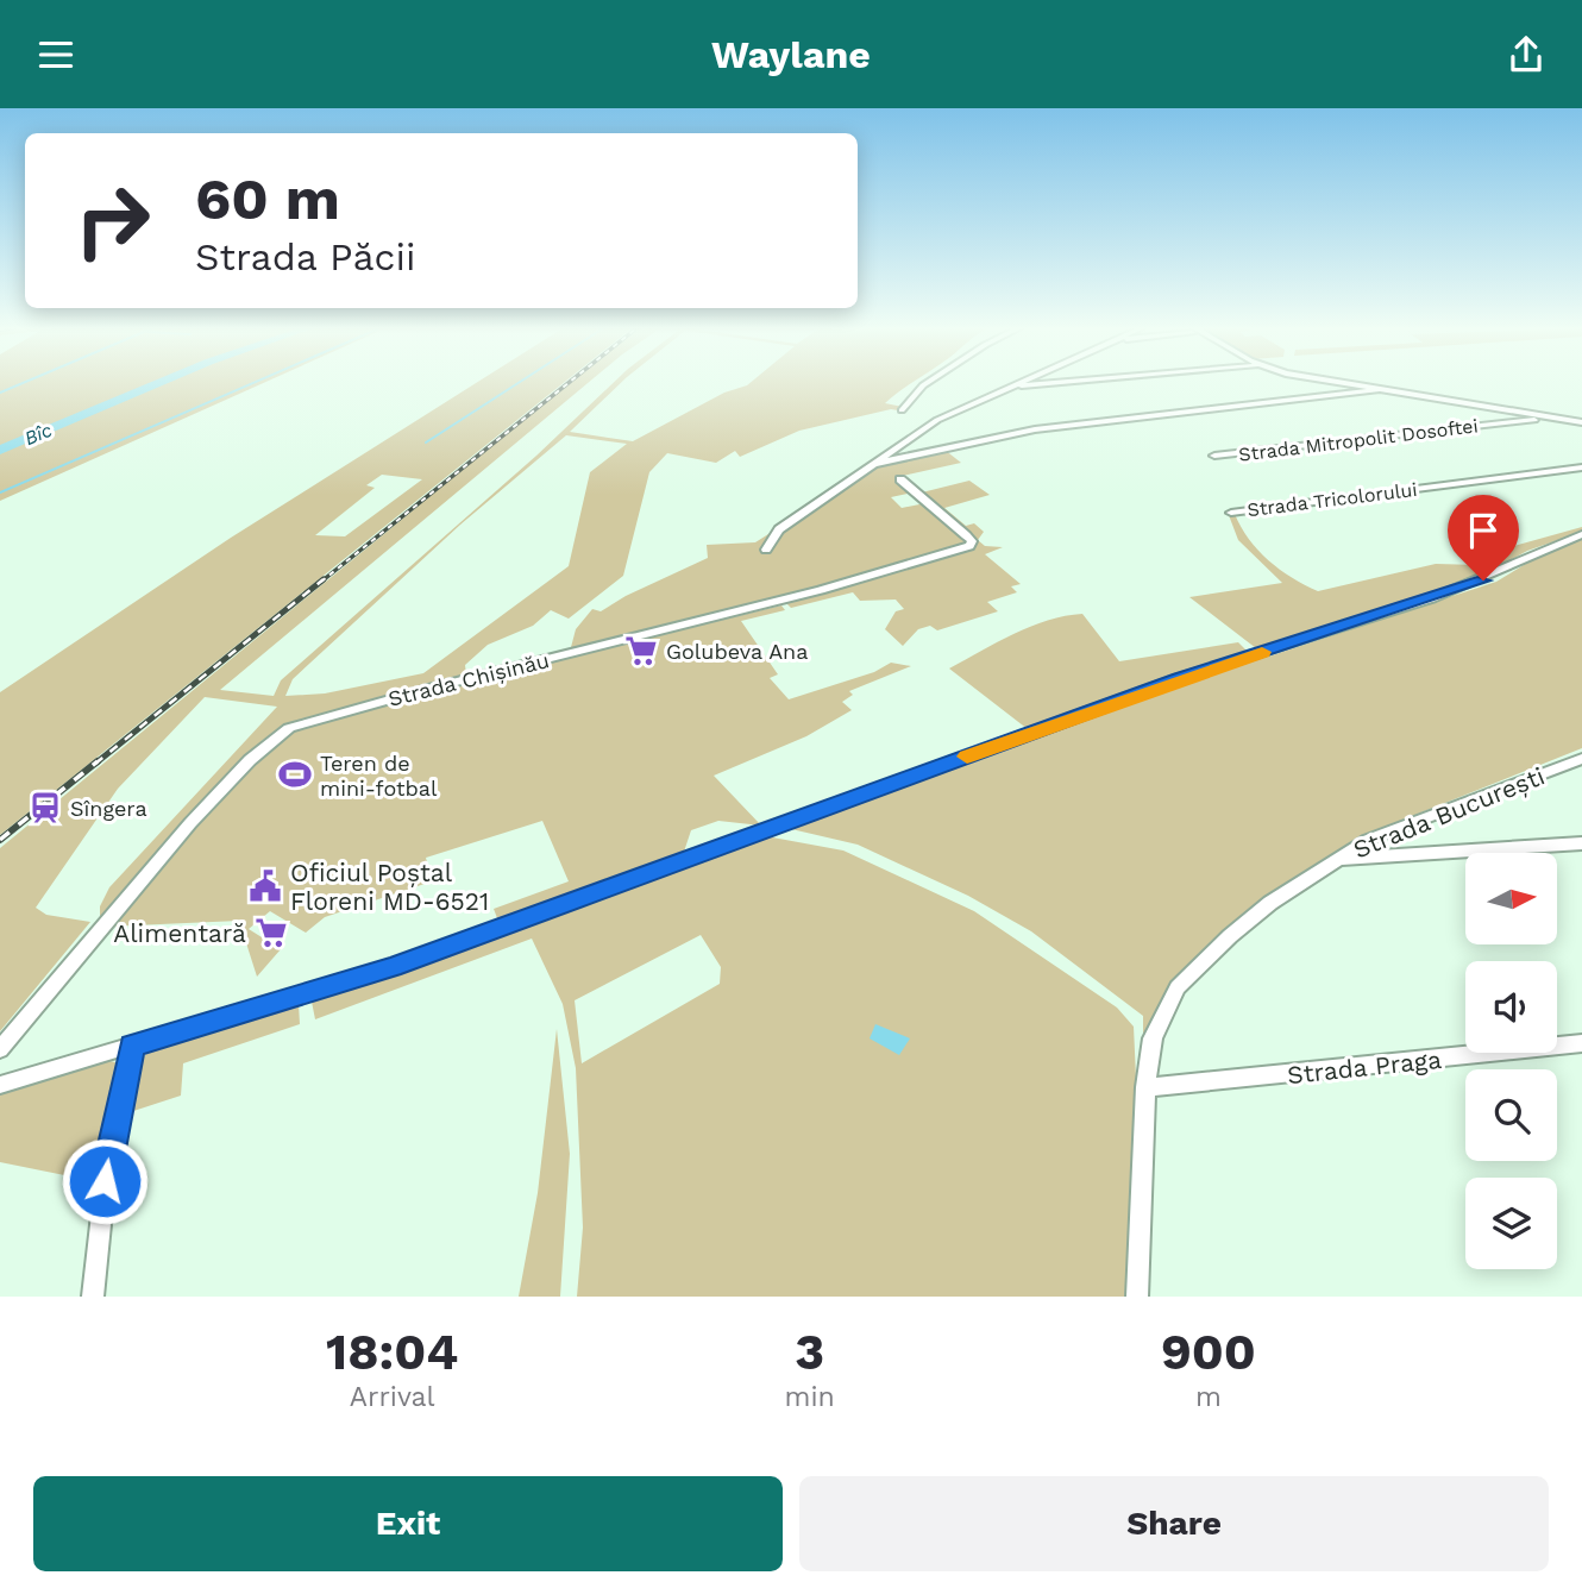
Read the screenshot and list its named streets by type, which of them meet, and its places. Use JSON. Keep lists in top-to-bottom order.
{
  "streets": {
    "street": [
      "Strada Mitropolit Dosoftei",
      "Strada Tricolorului",
      "Strada Chișinău",
      "Strada București",
      "Strada Praga"
    ]
  },
  "crossings": [
    ["Strada București", "Strada Praga"]
  ],
  "water": ["Bîc"],
  "places": {
    "supermarket": ["Golubeva Ana", "Alimentară"],
    "sports": ["Teren de mini-fotbal"],
    "station": ["Sîngera"],
    "public building": ["Oficiul Poștal Floreni MD-6521"]
  },
  "north": "right",
  "page": {
    "header": "Waylane",
    "turn": ["60 m", "Strada Păcii"],
    "eta": [
      "18:04",
      "Arrival",
      "3",
      "min",
      "900",
      "m"
    ],
    "buttons": ["Exit", "Share"]
  }
}
